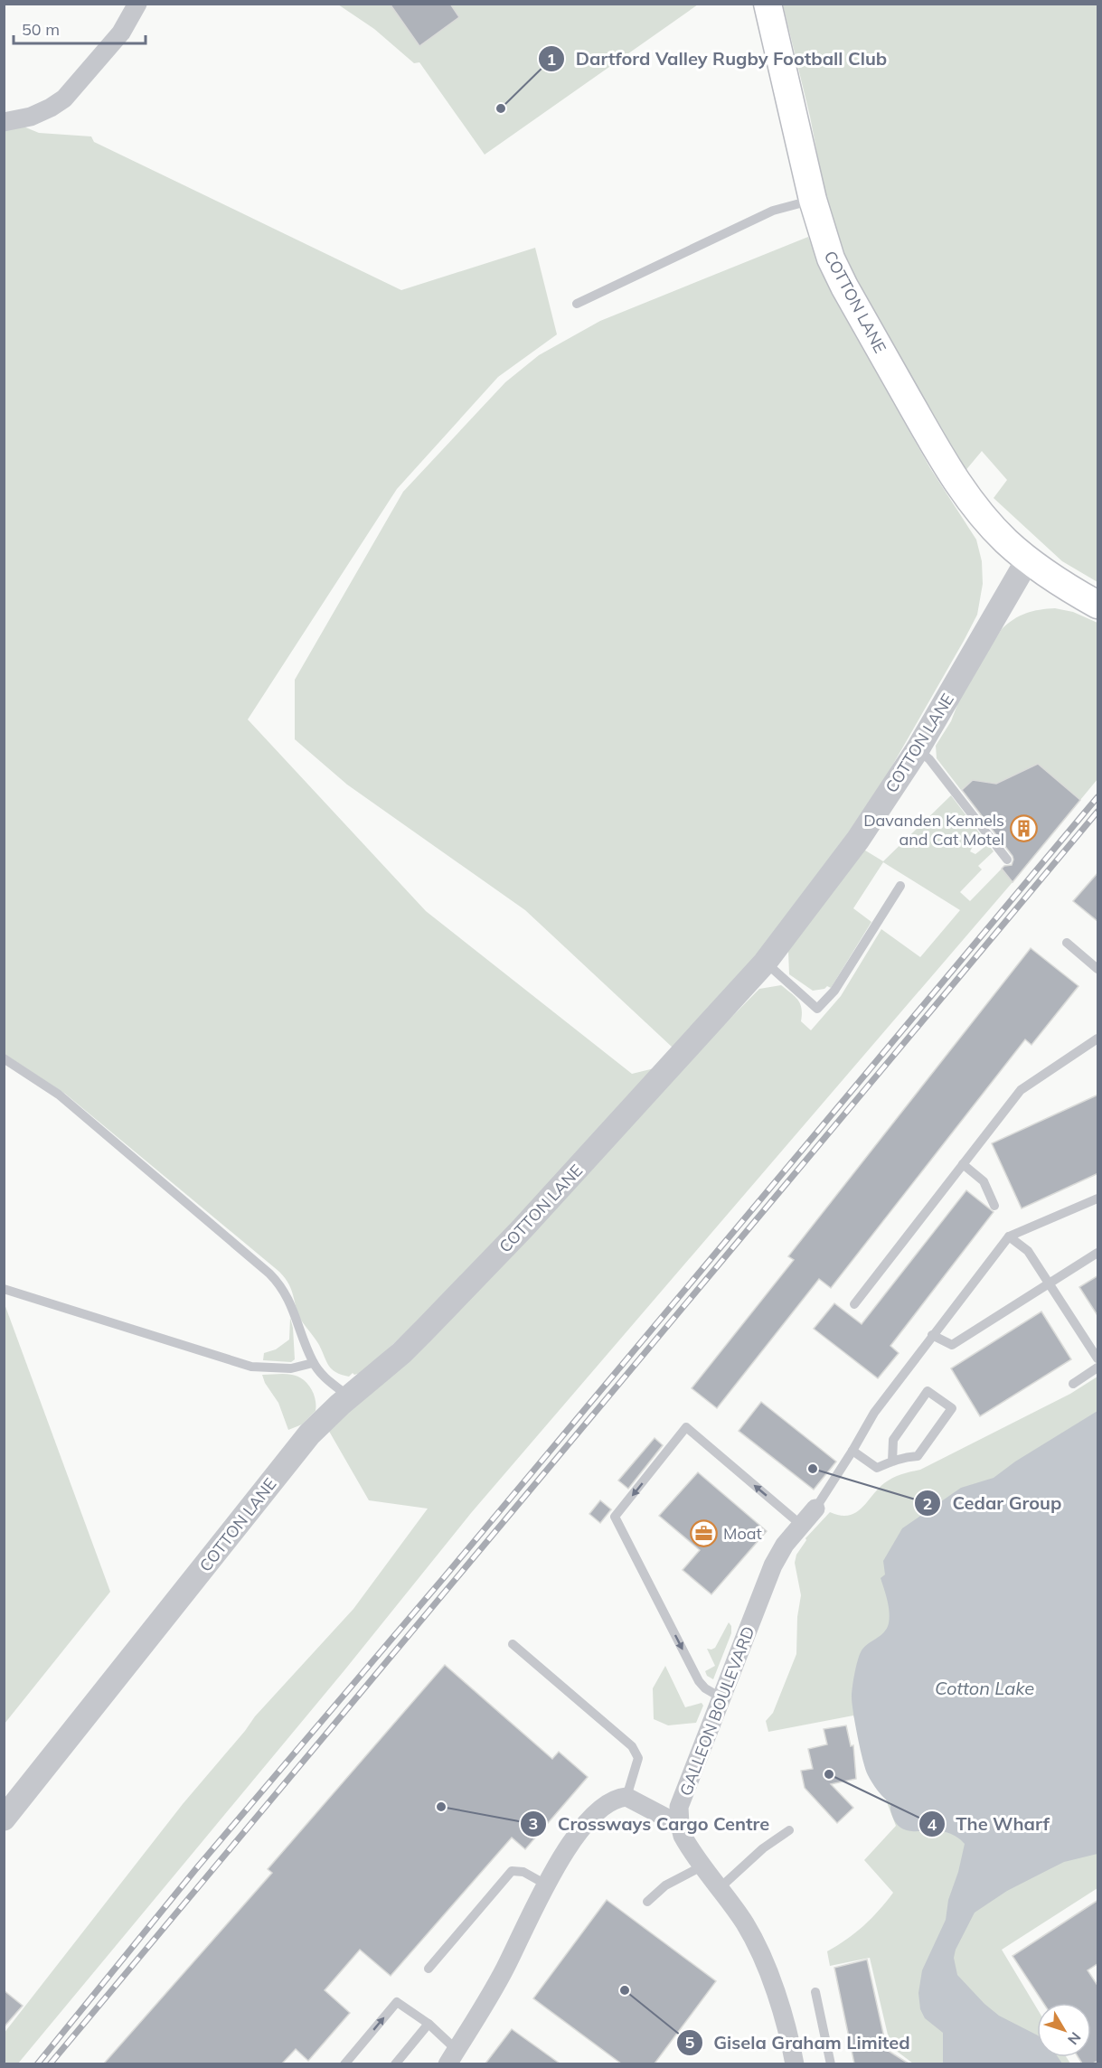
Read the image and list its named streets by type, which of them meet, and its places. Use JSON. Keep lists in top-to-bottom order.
{
  "streets": {
    "main road": ["COTTON LANE"],
    "street": ["GALLEON BOULEVARD"]
  },
  "water": ["Cotton Lake"],
  "places": {
    "other": [
      "Dartford Valley Rugby Football Club",
      "Cedar Group",
      "The Wharf",
      "Crossways Cargo Centre",
      "Gisela Graham Limited"
    ],
    "building": ["Davanden Kennels and Cat Motel"],
    "office": ["Moat"]
  },
  "scale_bar": "50 m",
  "north": "bottom right"
}
